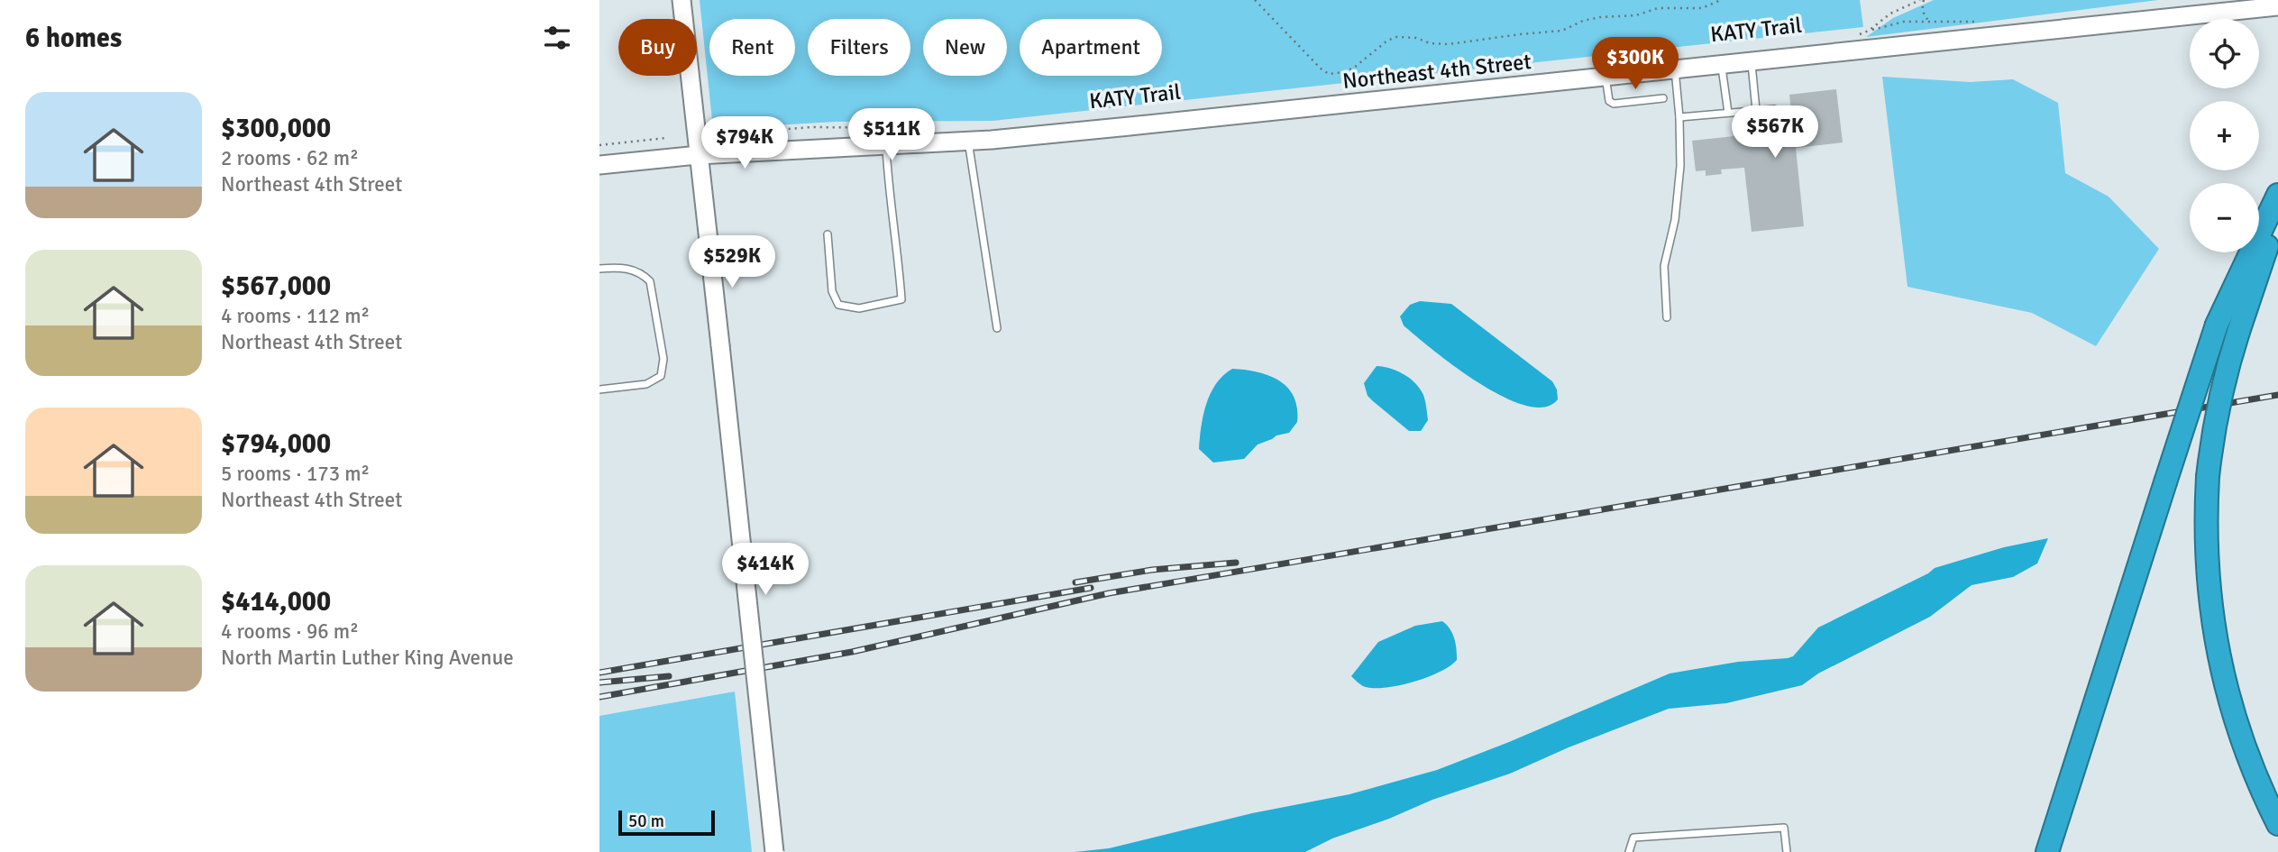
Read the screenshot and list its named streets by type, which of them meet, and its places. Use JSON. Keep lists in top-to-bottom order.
{
  "streets": {
    "street": ["Northeast 4th Street"]
  },
  "scale_bar": "50 m",
  "page": {
    "heading": "6 homes",
    "map_buttons": ["+", "−"],
    "chip": [
      "Buy",
      "Rent",
      "Filters",
      "New",
      "Apartment"
    ],
    "price": [
      "$300K",
      "$567K",
      "$511K",
      "$794K",
      "$529K",
      "$414K"
    ],
    "list": [
      {
        "name": "$300,000",
        "note": "2 rooms · 62 m² · Northeast 4th Street"
      },
      {
        "name": "$567,000",
        "note": "4 rooms · 112 m² · Northeast 4th Street"
      },
      {
        "name": "$794,000",
        "note": "5 rooms · 173 m² · Northeast 4th Street"
      },
      {
        "name": "$414,000",
        "note": "4 rooms · 96 m² · North Martin Luther King Avenue"
      }
    ],
    "scale": "50 m"
  }
}
